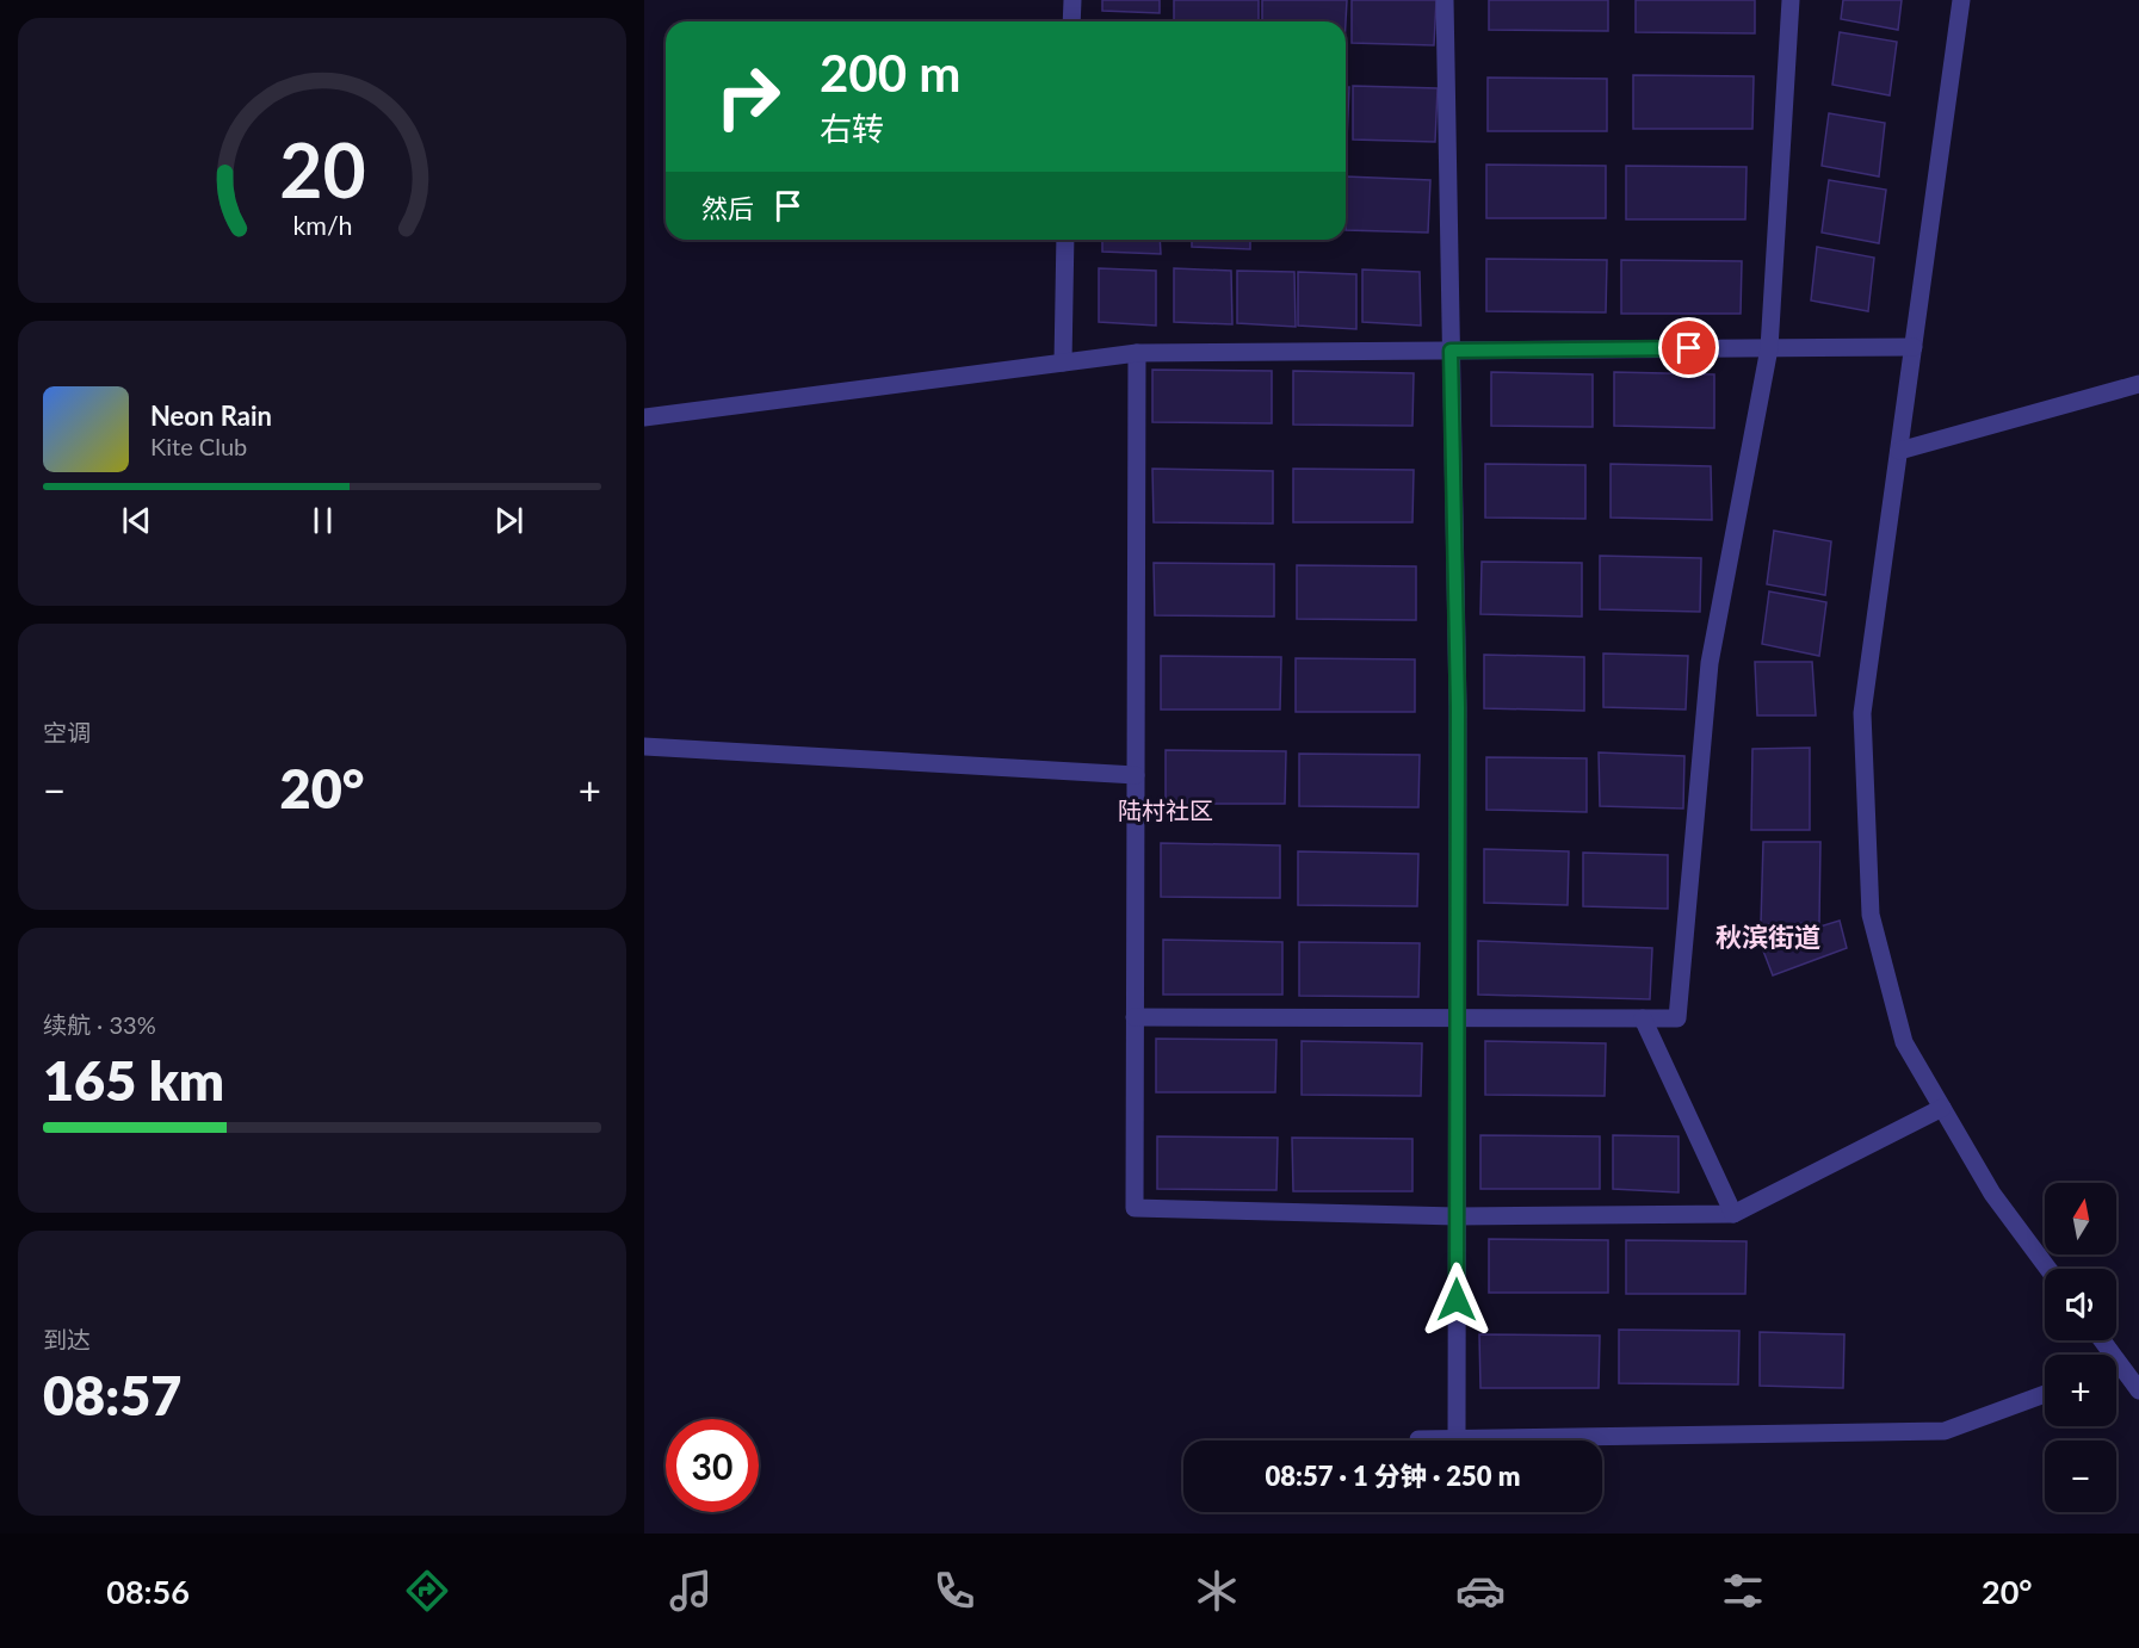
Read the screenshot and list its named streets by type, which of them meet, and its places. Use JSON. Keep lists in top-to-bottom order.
{
  "districts": ["陆村社区", "秋滨街道"],
  "north": "top",
  "page": {
    "turn": ["200 m", "右转"],
    "then": "然后",
    "song": ["Neon Rain", "Kite Club"],
    "tile": [
      "空调",
      ["续航 · 33%", "165 km"],
      ["到达", "08:57"]
    ],
    "heat": ["−", "20°", "+"],
    "map_buttons": ["+", "−"],
    "limit": "30",
    "trip": "08:57 · 1 分钟 · 250 m",
    "tabs": ["08:56", "20°"],
    "gauge": ["20", "km/h"]
  }
}
